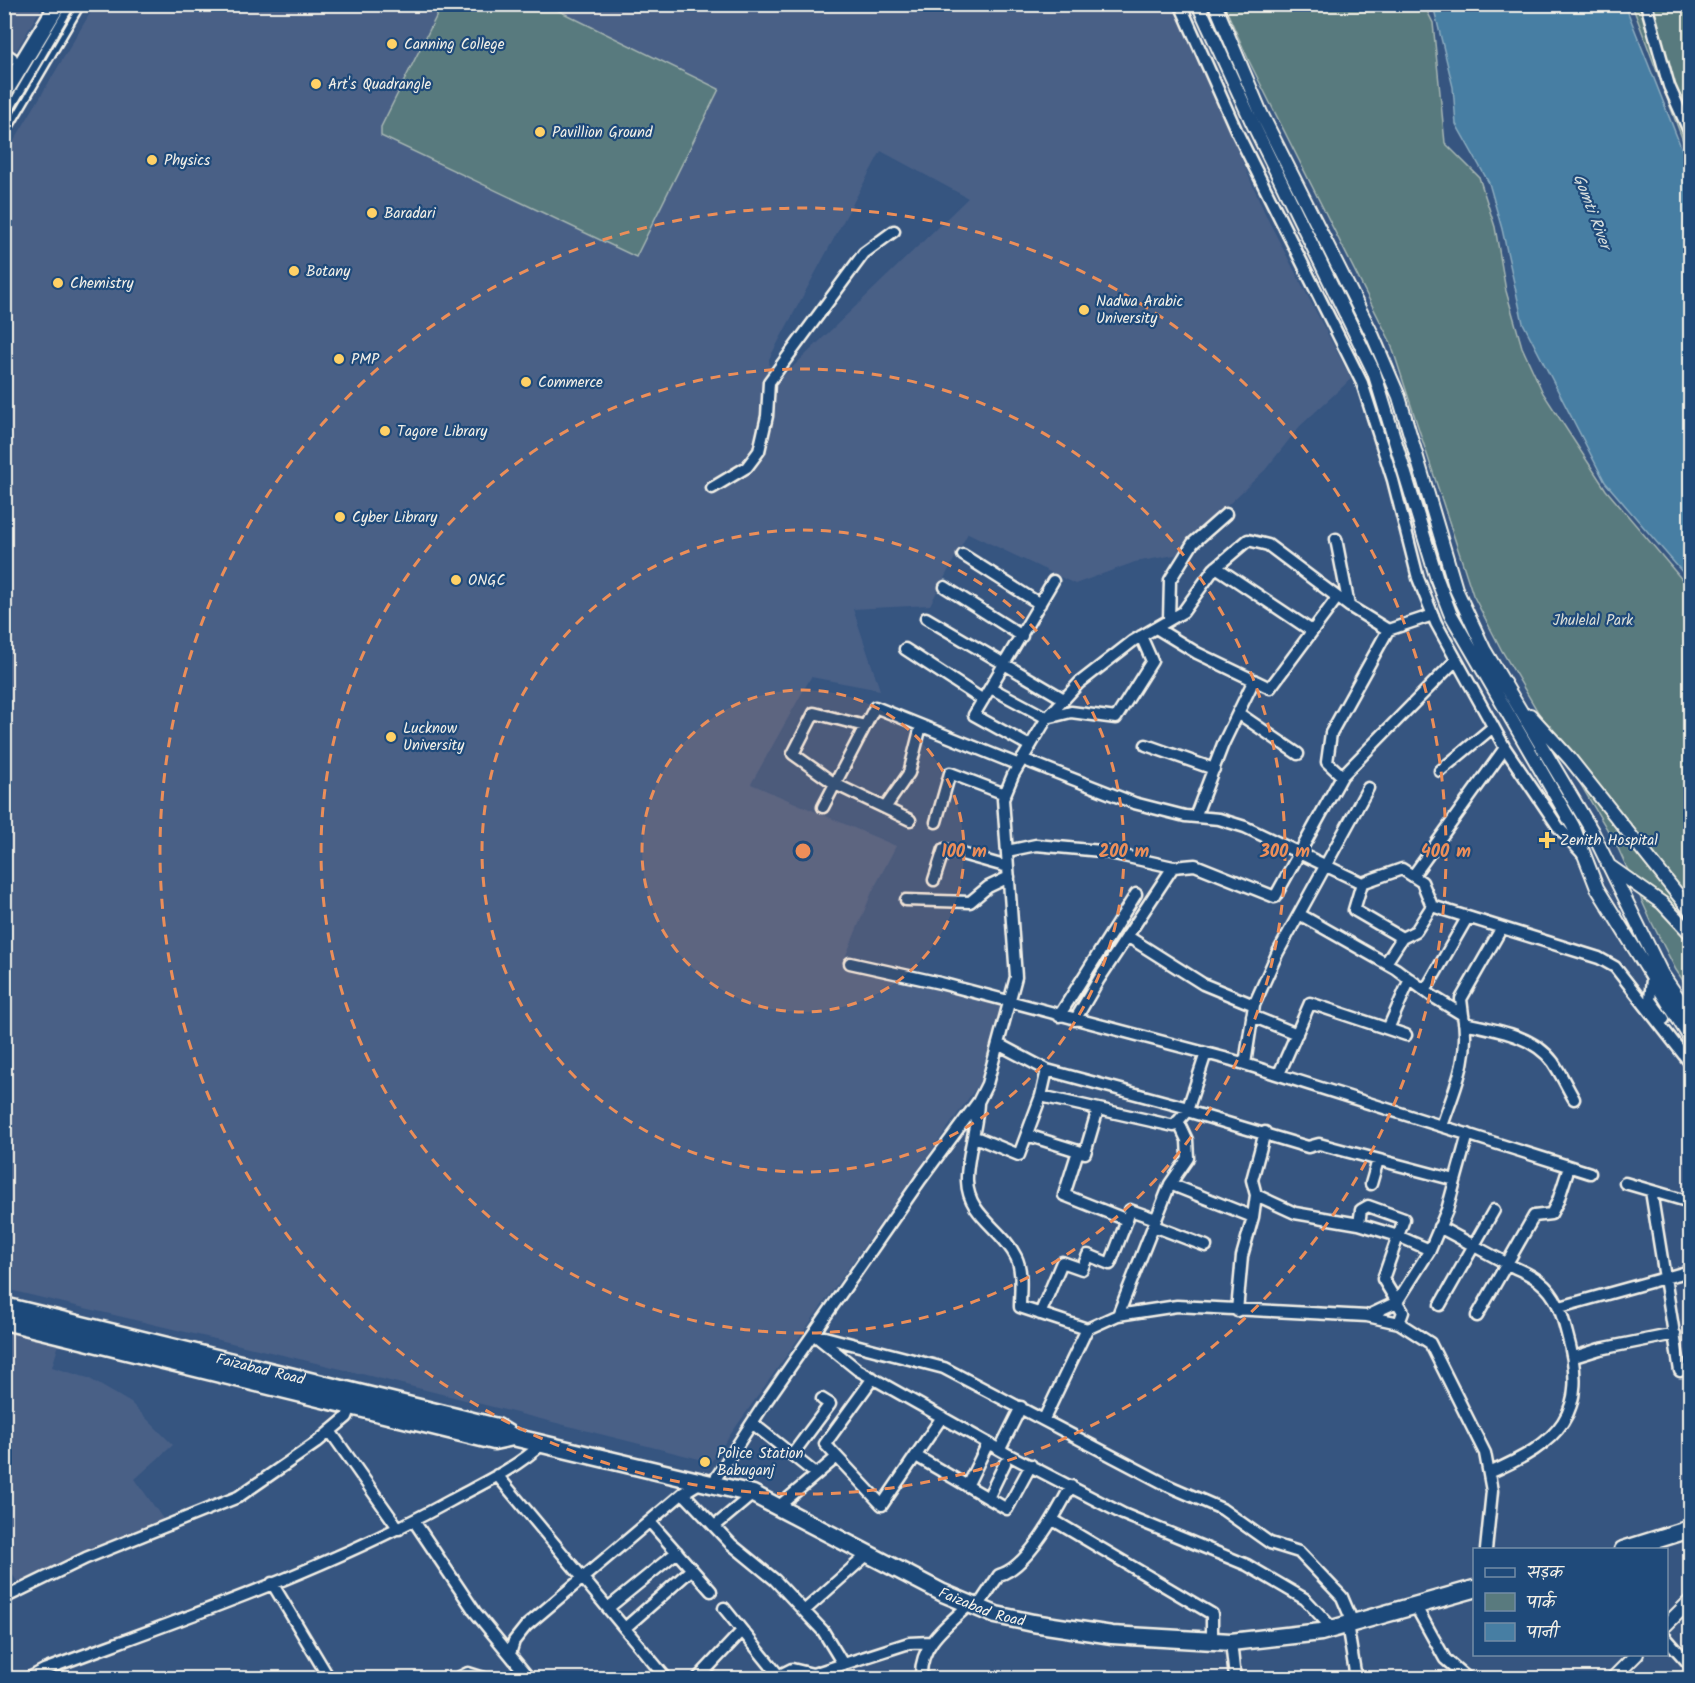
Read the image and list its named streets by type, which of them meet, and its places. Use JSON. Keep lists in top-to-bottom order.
{
  "streets": {
    "main road": ["Faizabad Road"]
  },
  "water": ["Gomti River"],
  "parks": ["Jhulelal Park"],
  "places": {
    "other": [
      "Canning College",
      "Art's Quadrangle",
      "Pavillion Ground",
      "Physics",
      "Baradari",
      "Botany",
      "Chemistry",
      "Nadwa Arabic University",
      "PMP",
      "Commerce",
      "Tagore Library",
      "Cyber Library",
      "ONGC",
      "Lucknow University",
      "Police Station Babuganj"
    ],
    "health": ["Zenith Hospital"]
  },
  "legend": ["सड़क", "पार्क", "पानी"],
  "rings": [
    "100 m",
    "200 m",
    "300 m",
    "400 m"
  ]
}
